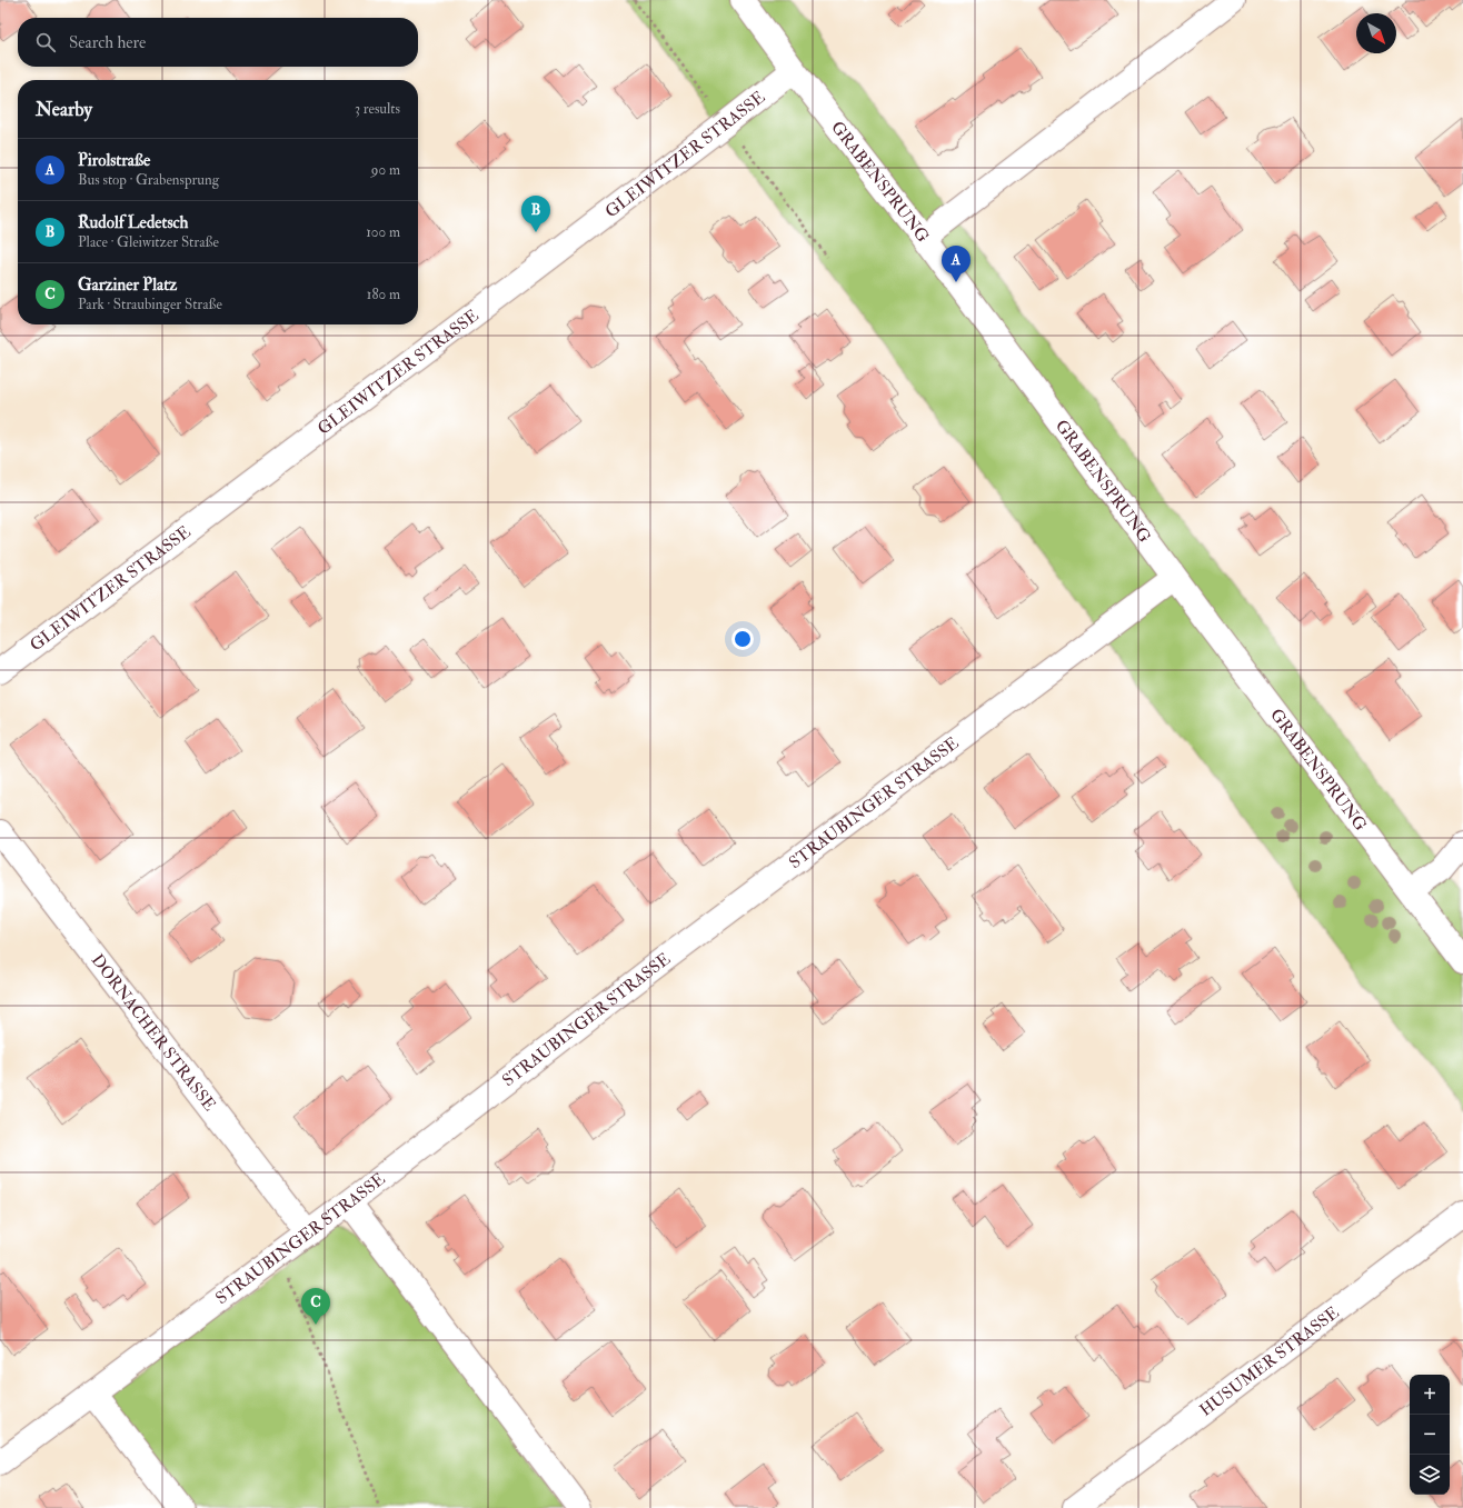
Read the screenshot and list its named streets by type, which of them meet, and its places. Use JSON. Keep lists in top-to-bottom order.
{
  "streets": {
    "street": [
      "GLEIWITZER STRASSE",
      "GRABENSPRUNG",
      "STRAUBINGER STRASSE",
      "DORNACHER STRASSE",
      "HUSUMER STRASSE"
    ]
  },
  "crossings": [
    ["GLEIWITZER STRASSE", "GRABENSPRUNG"],
    ["GRABENSPRUNG", "STRAUBINGER STRASSE"],
    ["STRAUBINGER STRASSE", "DORNACHER STRASSE"]
  ],
  "north": "bottom right",
  "page": {
    "search": "Search here",
    "heading": ["Nearby", "3 results"],
    "list": [
      {
        "mark": "A",
        "name": "Pirolstraße",
        "note": "Bus stop · Grabensprung",
        "value": "90 m"
      },
      {
        "mark": "B",
        "name": "Rudolf Ledetsch",
        "note": "Place · Gleiwitzer Straße",
        "value": "100 m"
      },
      {
        "mark": "C",
        "name": "Garziner Platz",
        "note": "Park · Straubinger Straße",
        "value": "180 m"
      }
    ],
    "pins": ["B", "A", "C"],
    "map_buttons": ["+", "−"]
  }
}
